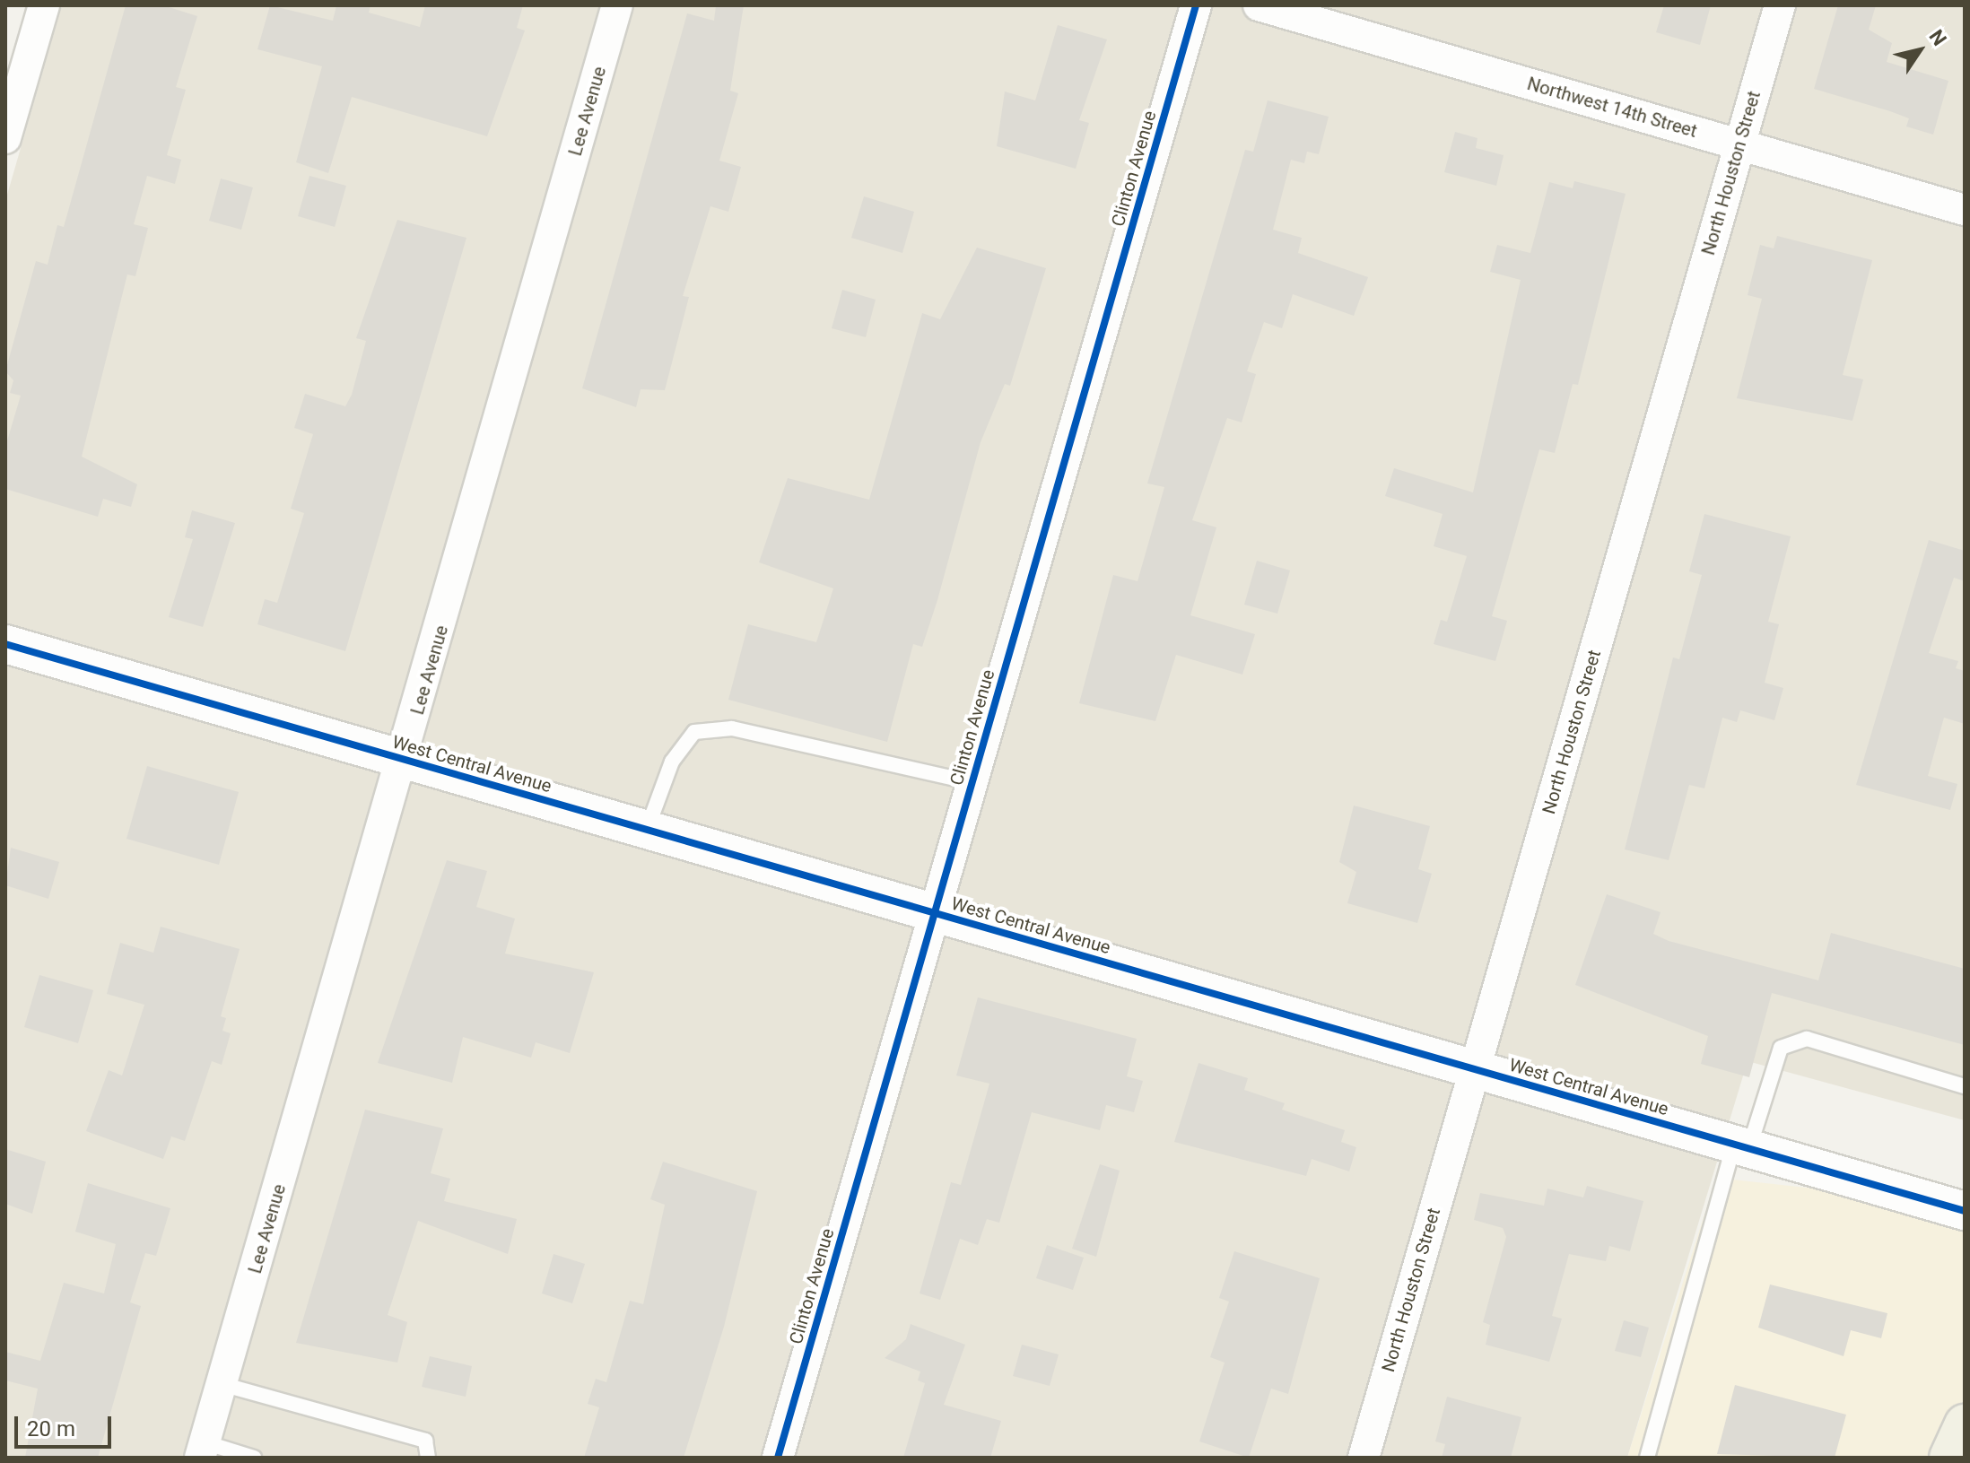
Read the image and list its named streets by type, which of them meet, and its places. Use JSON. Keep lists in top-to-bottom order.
{
  "streets": {
    "street": [
      "Northwest 14th Street",
      "Lee Avenue",
      "Clinton Avenue",
      "North Houston Street",
      "West Central Avenue"
    ]
  },
  "crossings": [
    ["Northwest 14th Street", "North Houston Street"],
    ["Lee Avenue", "West Central Avenue"],
    ["Clinton Avenue", "West Central Avenue"],
    ["North Houston Street", "West Central Avenue"]
  ],
  "scale_bar": "20 m",
  "north": "top right"
}
